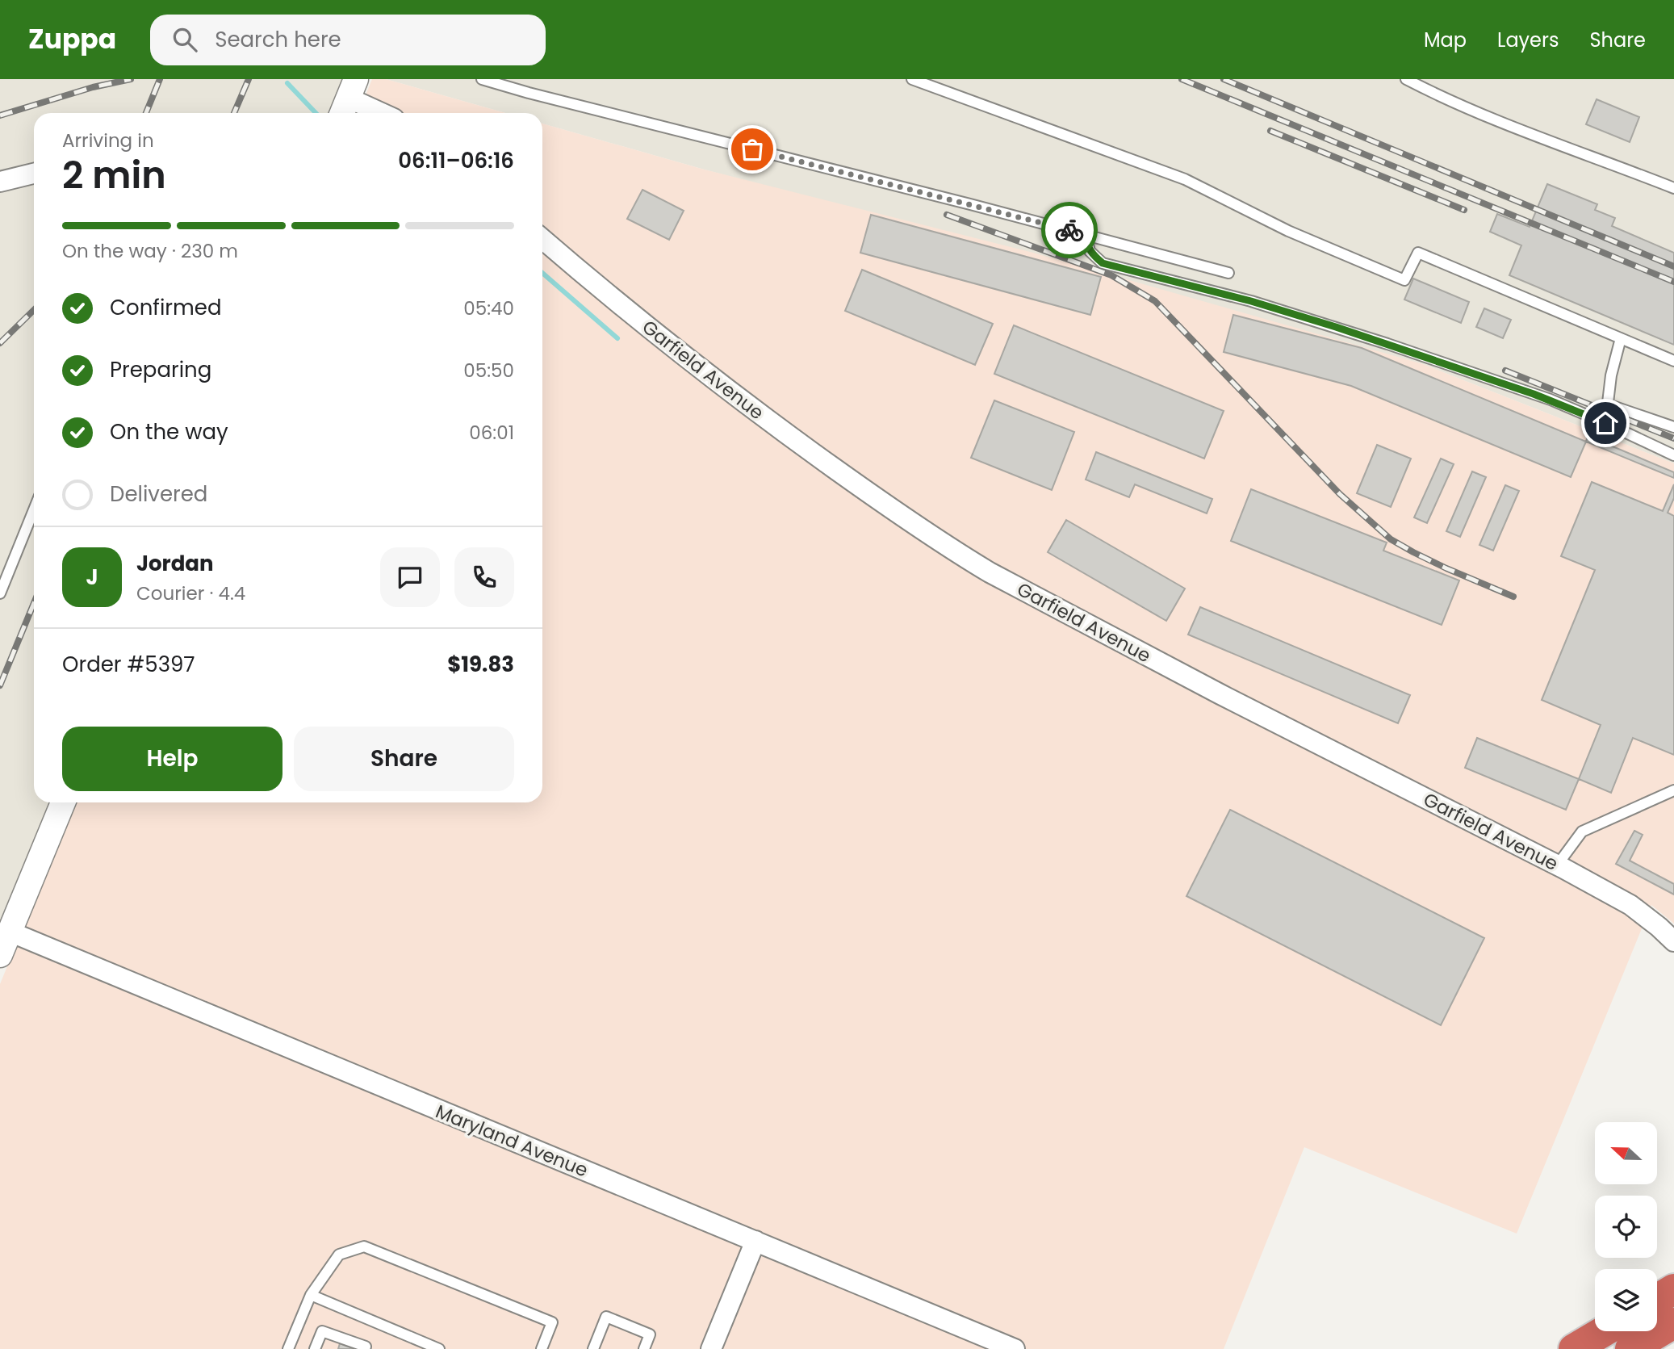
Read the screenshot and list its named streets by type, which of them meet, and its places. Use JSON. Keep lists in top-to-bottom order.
{
  "streets": {
    "street": ["Garfield Avenue", "Maryland Avenue"]
  },
  "north": "left",
  "page": {
    "header": "Zuppa",
    "search": "Search here",
    "nav": ["Map", "Layers", "Share"],
    "heading": ["2 min", "Arriving in", "06:11–06:16"],
    "panel": [
      "Jordan",
      "Courier · 4.4",
      "Order #5397",
      "$19.83"
    ],
    "bar": "On the way · 230 m",
    "list": [
      ["Confirmed", "05:40"],
      ["Preparing", "05:50"],
      ["On the way", "06:01"],
      "Delivered"
    ],
    "round": "J",
    "buttons": ["Help", "Share"]
  }
}
